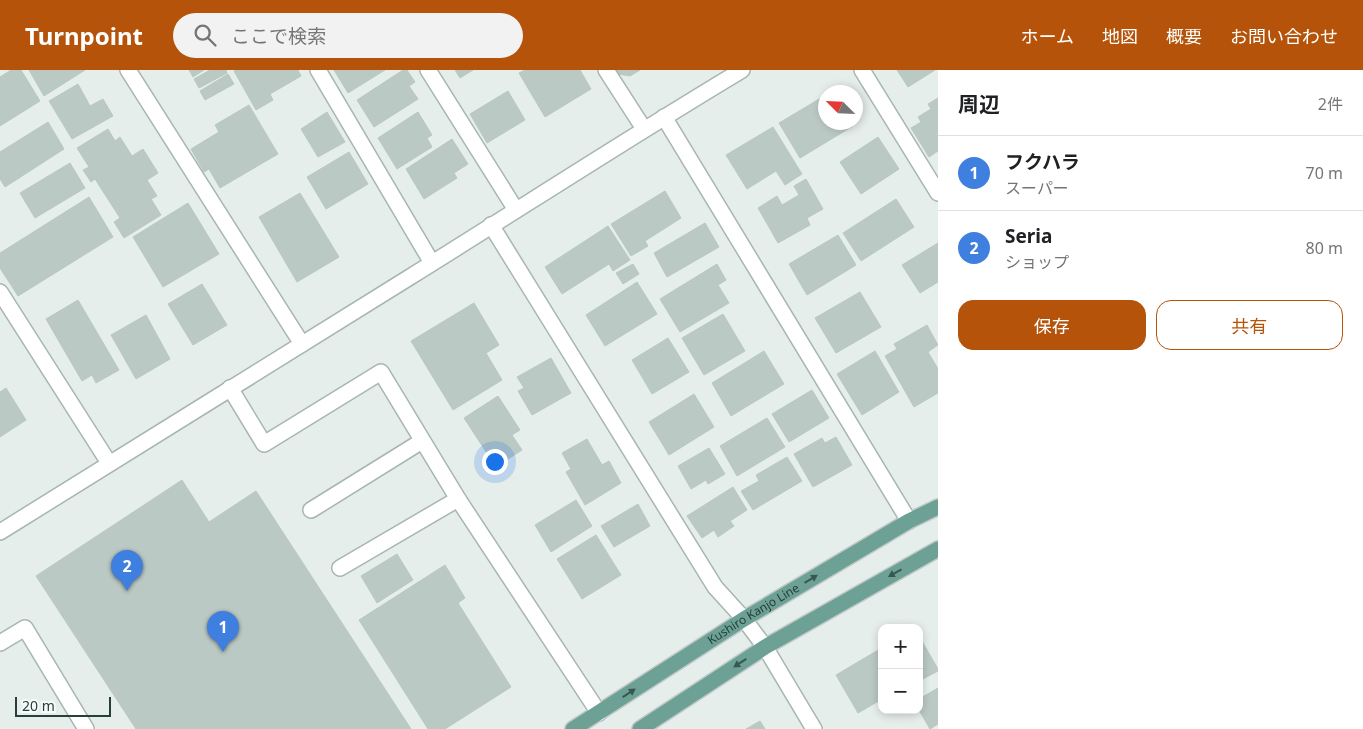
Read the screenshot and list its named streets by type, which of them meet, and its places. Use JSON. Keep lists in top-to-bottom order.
{
  "streets": {
    "main road": ["Kushiro Kanjo Line"]
  },
  "scale_bar": "20 m",
  "north": "top left",
  "page": {
    "header": "Turnpoint",
    "search": "ここで検索",
    "nav": [
      "ホーム",
      "地図",
      "概要",
      "お問い合わせ"
    ],
    "heading": ["周辺", "2件"],
    "list": [
      {
        "mark": "1",
        "name": "フクハラ",
        "note": "スーパー",
        "value": "70 m"
      },
      {
        "mark": "2",
        "name": "Seria",
        "note": "ショップ",
        "value": "80 m"
      }
    ],
    "buttons": ["保存", "共有"],
    "pins": ["2", "1"],
    "map_buttons": ["+", "−"],
    "scale": "20 m"
  }
}
